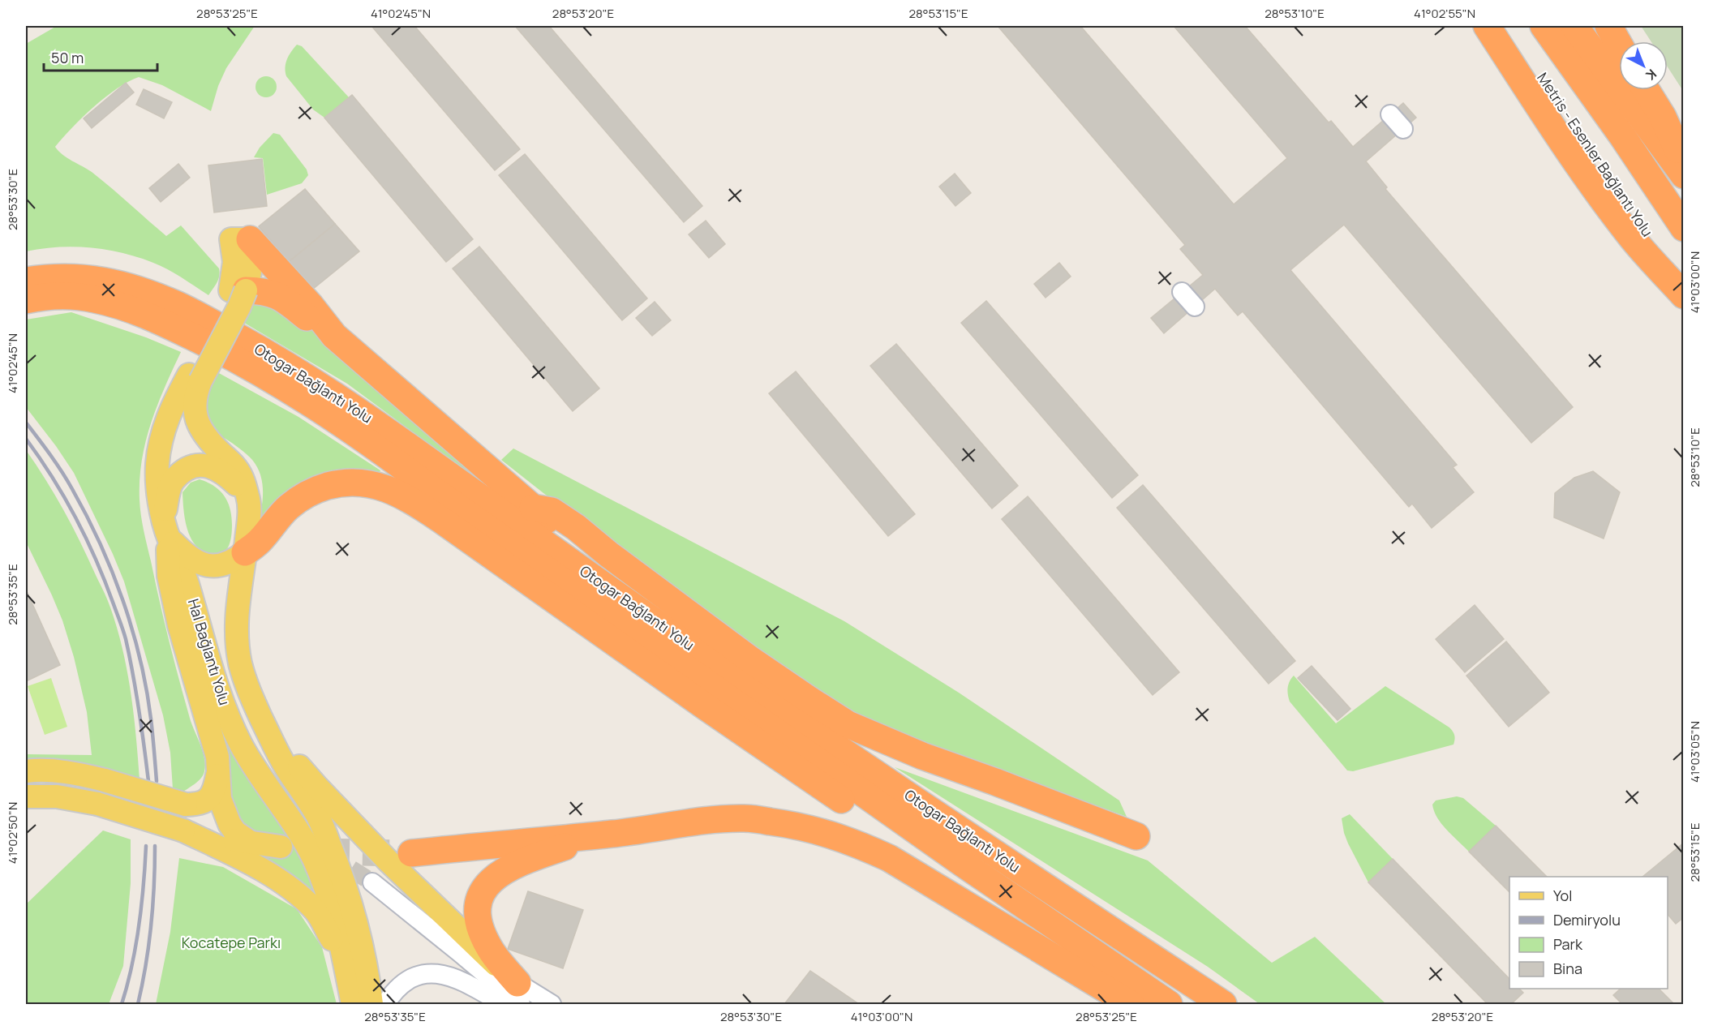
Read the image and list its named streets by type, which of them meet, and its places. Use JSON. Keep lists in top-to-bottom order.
{
  "streets": {
    "highway": ["Metris - Esenler Bağlantı Yolu", "Otogar Bağlantı Yolu"],
    "main road": ["Hal Bağlantı Yolu"]
  },
  "parks": ["Kocatepe Parkı"],
  "legend": [
    "Yol",
    "Demiryolu",
    "Park",
    "Bina"
  ],
  "scale_bar": "50 m",
  "north": "bottom right",
  "coordinates": [
    "28°53'25\"E",
    "41°02'45\"N",
    "28°53'20\"E",
    "28°53'15\"E",
    "28°53'10\"E",
    "41°02'55\"N",
    "28°53'30\"E",
    "41°03'00\"N",
    "28°53'35\"E",
    "41°03'05\"N",
    "41°02'50\"N"
  ]
}
